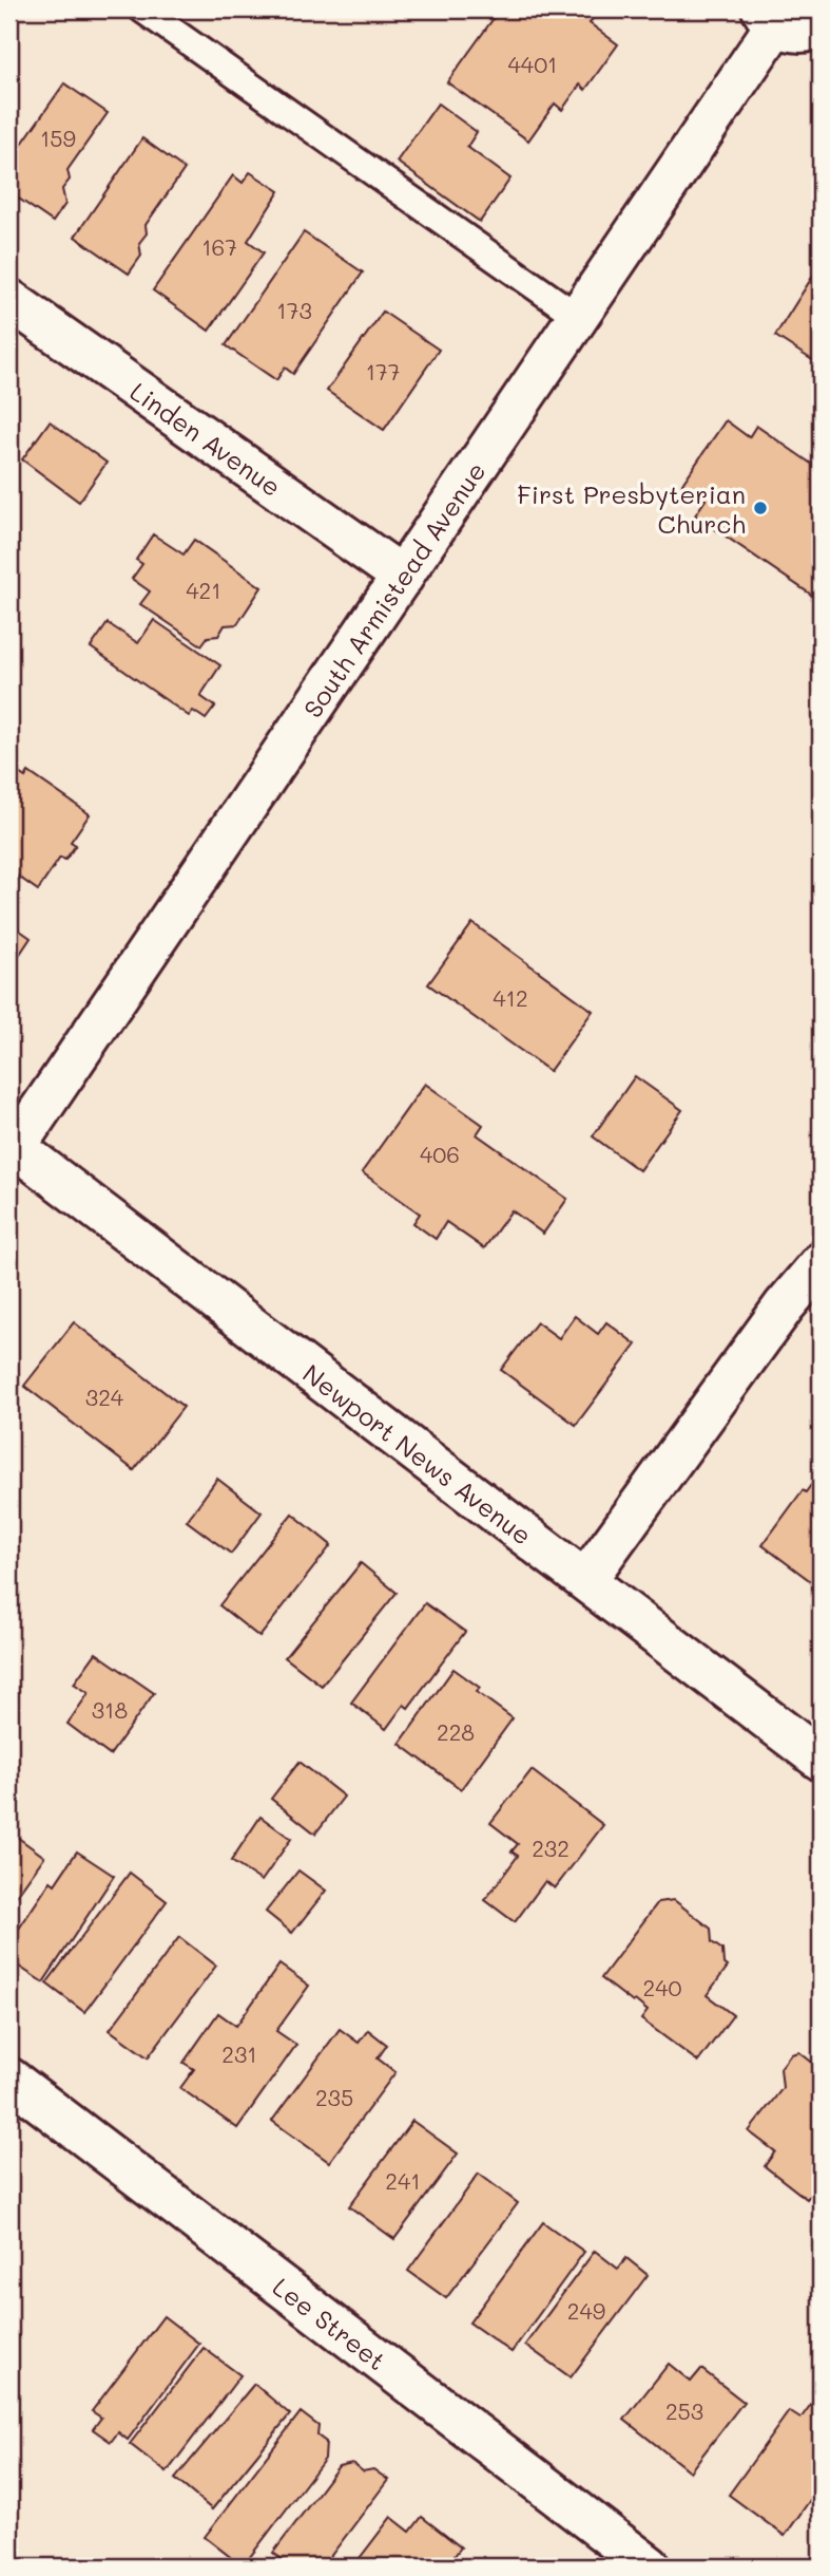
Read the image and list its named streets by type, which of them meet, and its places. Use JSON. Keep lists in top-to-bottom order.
{
  "streets": {
    "street": [
      "Linden Avenue",
      "South Armistead Avenue",
      "Newport News Avenue",
      "Lee Street"
    ]
  },
  "crossings": [
    ["Linden Avenue", "South Armistead Avenue"],
    ["South Armistead Avenue", "Newport News Avenue"]
  ],
  "places": ["First Presbyterian Church"],
  "house_numbers": [
    "4401",
    "159",
    "167",
    "173",
    "177",
    "421",
    "412",
    "406",
    "324",
    "318",
    "228",
    "232",
    "240",
    "231",
    "235",
    "241",
    "249",
    "253"
  ]
}
